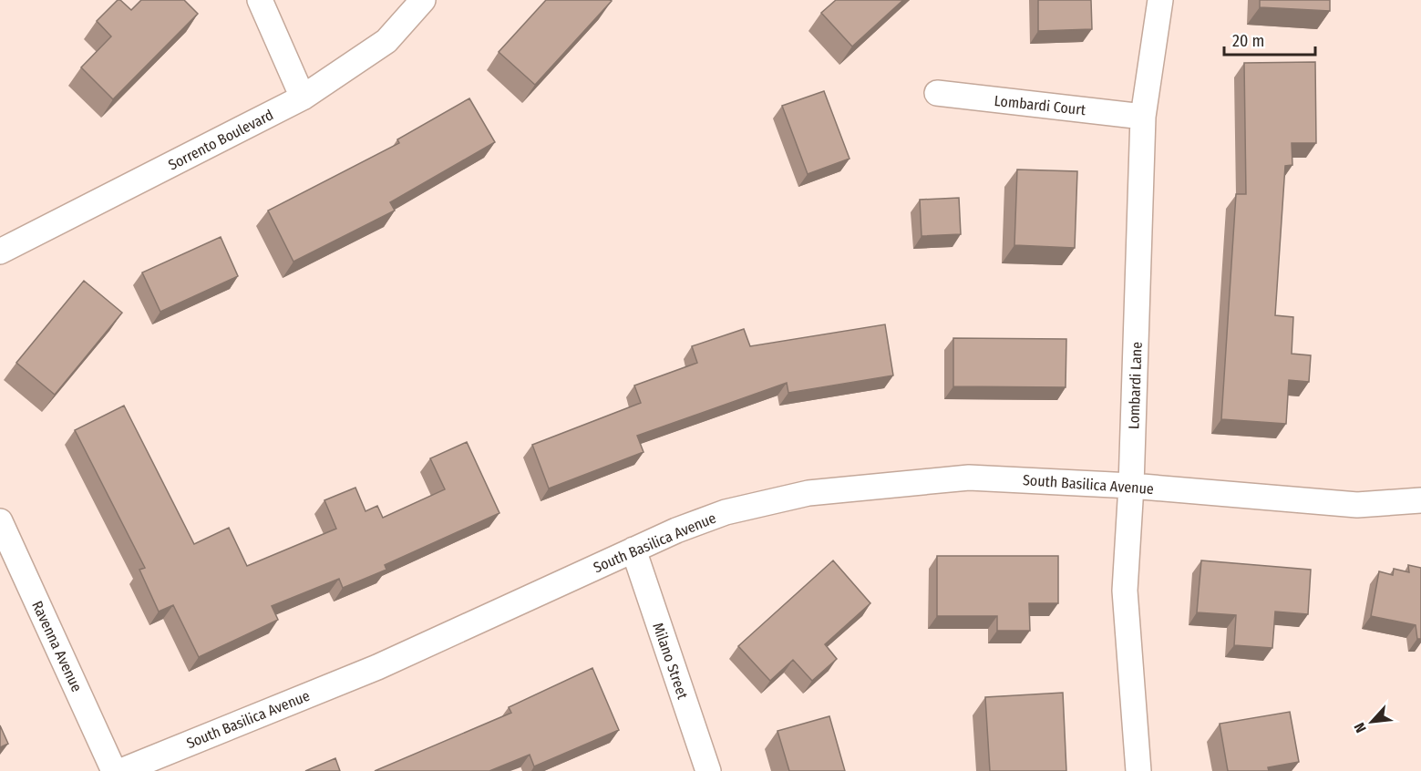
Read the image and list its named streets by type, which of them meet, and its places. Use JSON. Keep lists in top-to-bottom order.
{
  "streets": {
    "street": [
      "Lombardi Court",
      "Sorrento Boulevard",
      "Lombardi Lane",
      "South Basilica Avenue",
      "Ravenna Avenue",
      "Milano Street"
    ]
  },
  "crossings": [
    ["Lombardi Court", "Lombardi Lane"],
    ["Lombardi Lane", "South Basilica Avenue"],
    ["South Basilica Avenue", "Milano Street"]
  ],
  "scale_bar": "20 m",
  "north": "bottom left"
}
